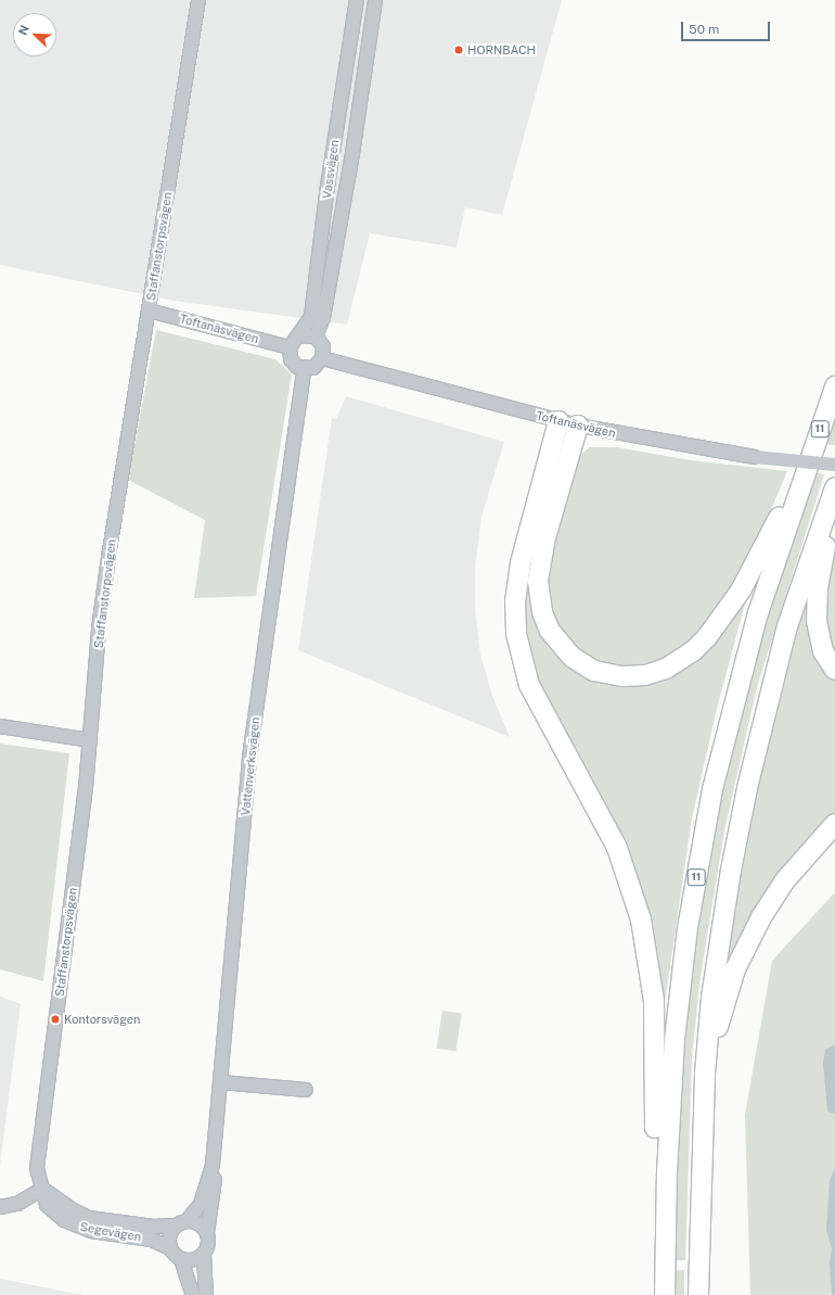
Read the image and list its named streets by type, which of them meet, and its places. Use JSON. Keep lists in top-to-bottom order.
{
  "streets": {
    "highway": ["11"],
    "street": [
      "Vassvägen",
      "Staffanstorpsvägen",
      "Toftanäsvägen",
      "Vattenverksvägen",
      "Segevägen"
    ]
  },
  "crossings": [
    ["Vassvägen", "Toftanäsvägen"],
    ["Vassvägen", "Vattenverksvägen"],
    ["Staffanstorpsvägen", "Toftanäsvägen"],
    ["Staffanstorpsvägen", "Segevägen"],
    ["Toftanäsvägen", "Vattenverksvägen"],
    ["Vattenverksvägen", "Segevägen"]
  ],
  "places": ["HORNBACH", "Kontorsvägen"],
  "scale_bar": "50 m",
  "north": "top left"
}
